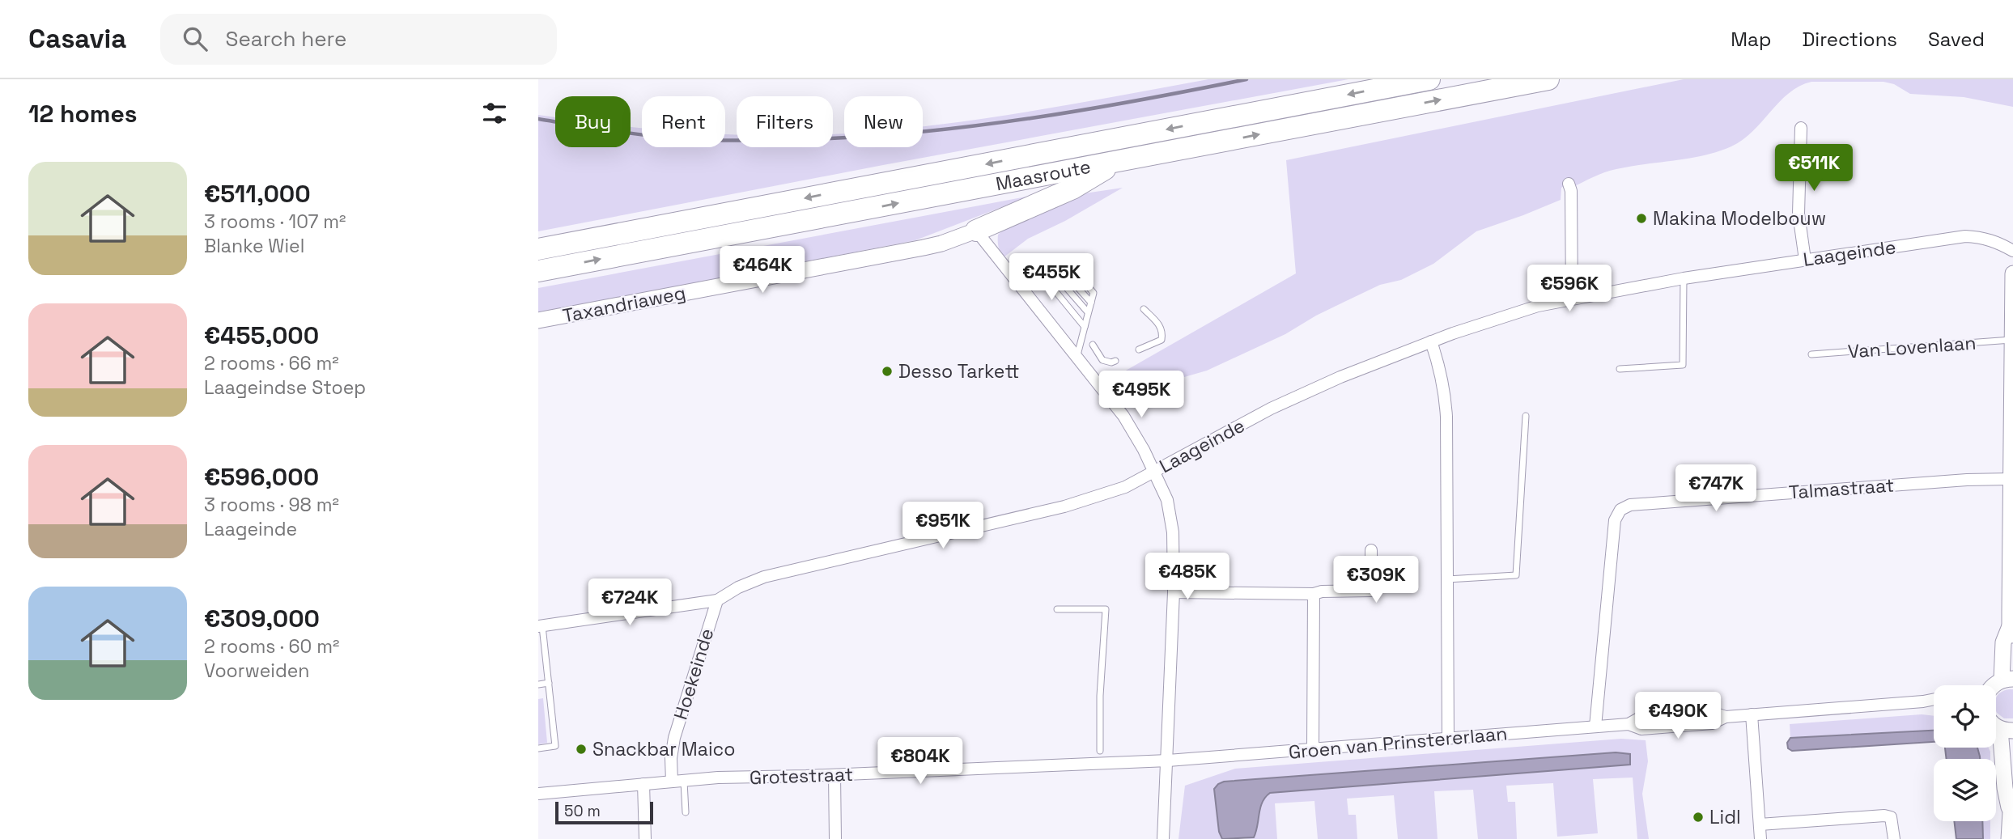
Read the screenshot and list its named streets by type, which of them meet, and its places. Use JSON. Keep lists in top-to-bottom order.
{
  "streets": {
    "highway": ["Maasroute"],
    "main road": ["Taxandriaweg"],
    "street": [
      "Laageinde",
      "Talmastraat",
      "Hoekeinde",
      "Groen van Prinstererlaan",
      "Grotestraat"
    ],
    "lane": ["Van Lovenlaan"]
  },
  "crossings": [
    ["Laageinde", "Hoekeinde"],
    ["Talmastraat", "Groen van Prinstererlaan"],
    ["Hoekeinde", "Grotestraat"],
    ["Groen van Prinstererlaan", "Grotestraat"]
  ],
  "places": [
    "Makina Modelbouw",
    "Desso Tarkett",
    "Snackbar Maico",
    "Lidl"
  ],
  "scale_bar": "50 m",
  "page": {
    "header": "Casavia",
    "search": "Search here",
    "nav": ["Map", "Directions", "Saved"],
    "heading": "12 homes",
    "chip": [
      "Buy",
      "Rent",
      "Filters",
      "New"
    ],
    "price": [
      "€511K",
      "€464K",
      "€455K",
      "€596K",
      "€495K",
      "€747K",
      "€951K",
      "€485K",
      "€309K",
      "€724K",
      "€490K",
      "€804K"
    ],
    "list": [
      {
        "name": "€511,000",
        "note": "3 rooms · 107 m² · Blanke Wiel"
      },
      {
        "name": "€455,000",
        "note": "2 rooms · 66 m² · Laageindse Stoep"
      },
      {
        "name": "€596,000",
        "note": "3 rooms · 98 m² · Laageinde"
      },
      {
        "name": "€309,000",
        "note": "2 rooms · 60 m² · Voorweiden"
      }
    ],
    "scale": "50 m"
  }
}
